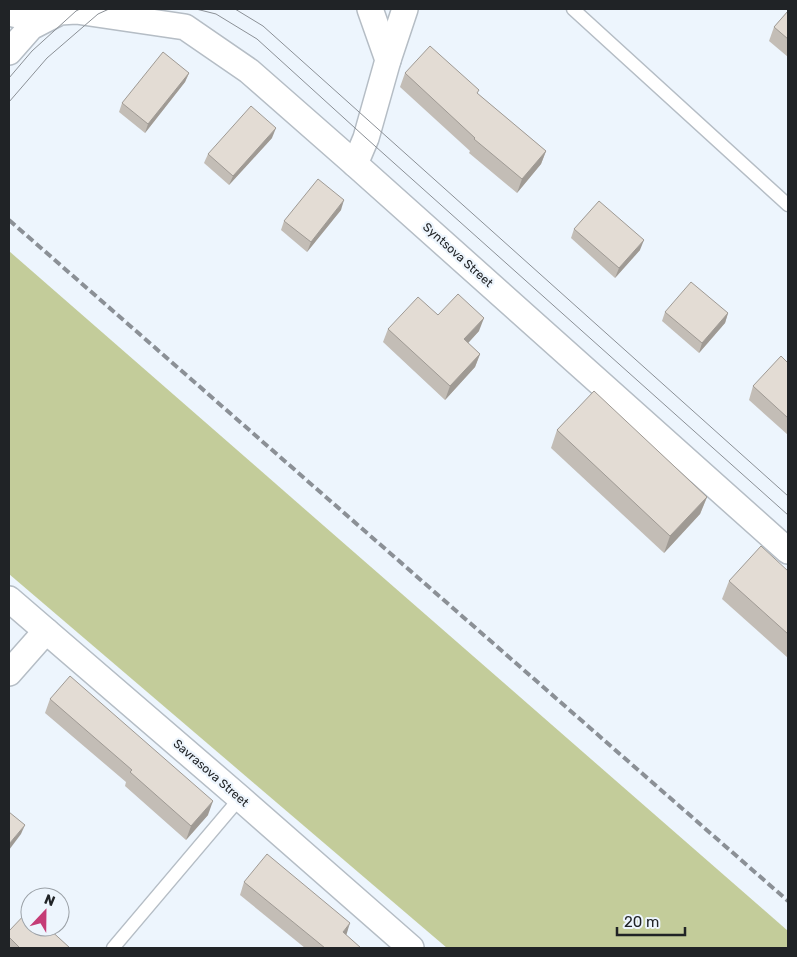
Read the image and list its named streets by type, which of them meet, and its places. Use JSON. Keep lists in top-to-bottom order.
{
  "streets": {
    "street": ["Syntsova Street", "Savrasova Street"]
  },
  "scale_bar": "20 m",
  "north": "top"
}
